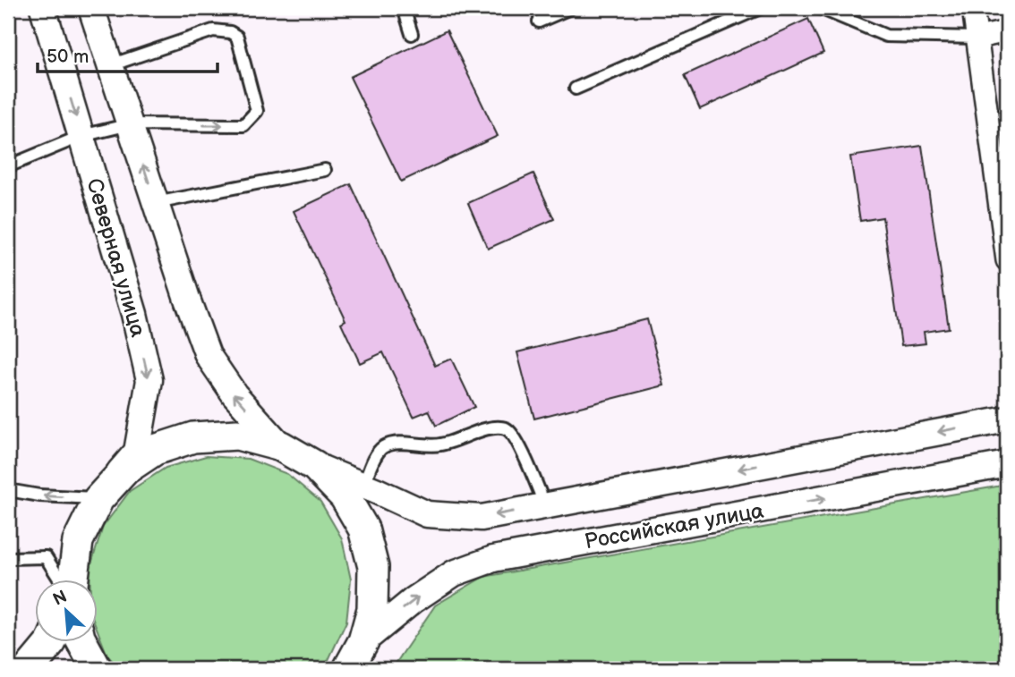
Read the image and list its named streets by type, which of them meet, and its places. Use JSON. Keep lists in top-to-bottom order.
{
  "streets": {
    "street": ["Северная улица", "Российская улица"]
  },
  "scale_bar": "50 m",
  "north": "top left"
}
